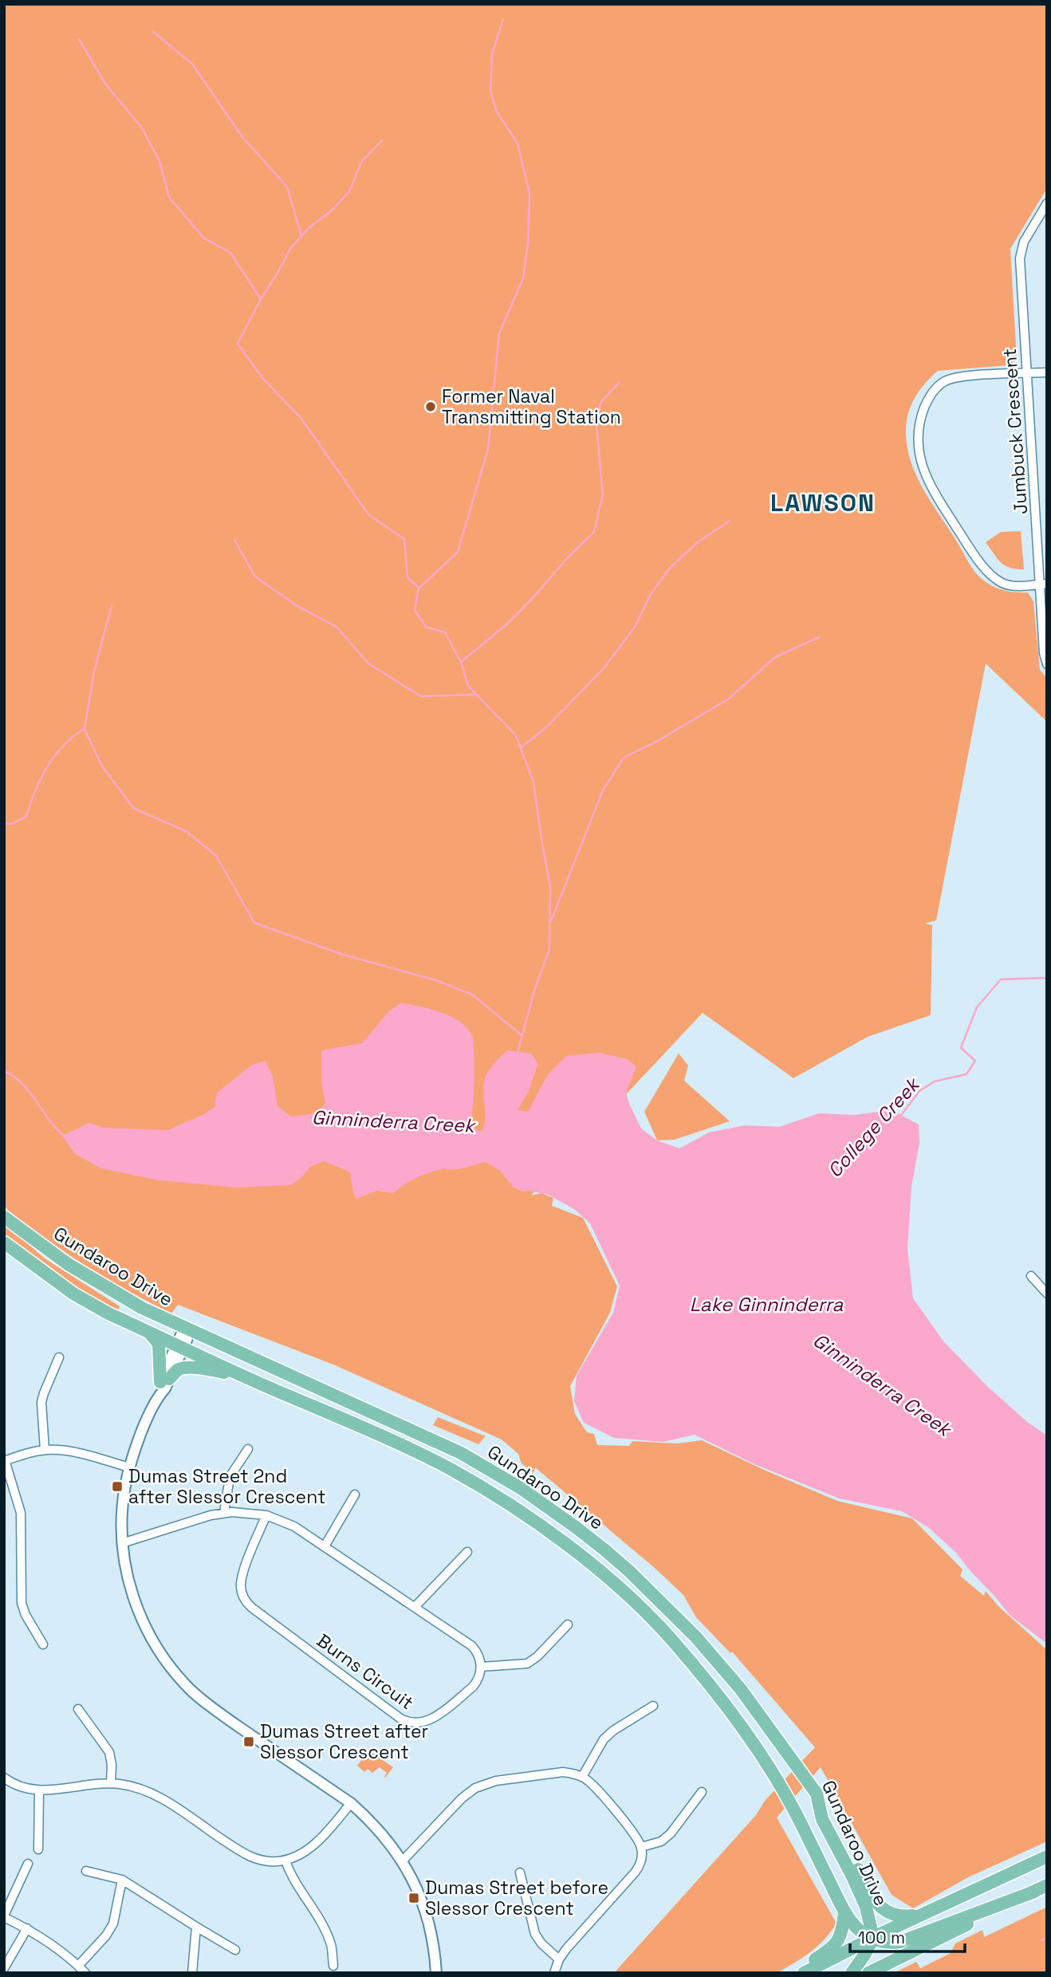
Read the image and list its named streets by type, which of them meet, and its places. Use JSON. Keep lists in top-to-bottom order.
{
  "streets": {
    "main road": ["Gundaroo Drive"],
    "street": ["Jumbuck Crescent", "Burns Circuit"]
  },
  "districts": ["LAWSON"],
  "water": ["Ginninderra Creek", "College Creek", "Lake Ginninderra"],
  "places": {
    "other": ["Former Naval Transmitting Station"],
    "transit": ["Dumas Street 2nd after Slessor Crescent", "Dumas Street after Slessor Crescent", "Dumas Street before Slessor Crescent"]
  },
  "scale_bar": "100 m"
}
